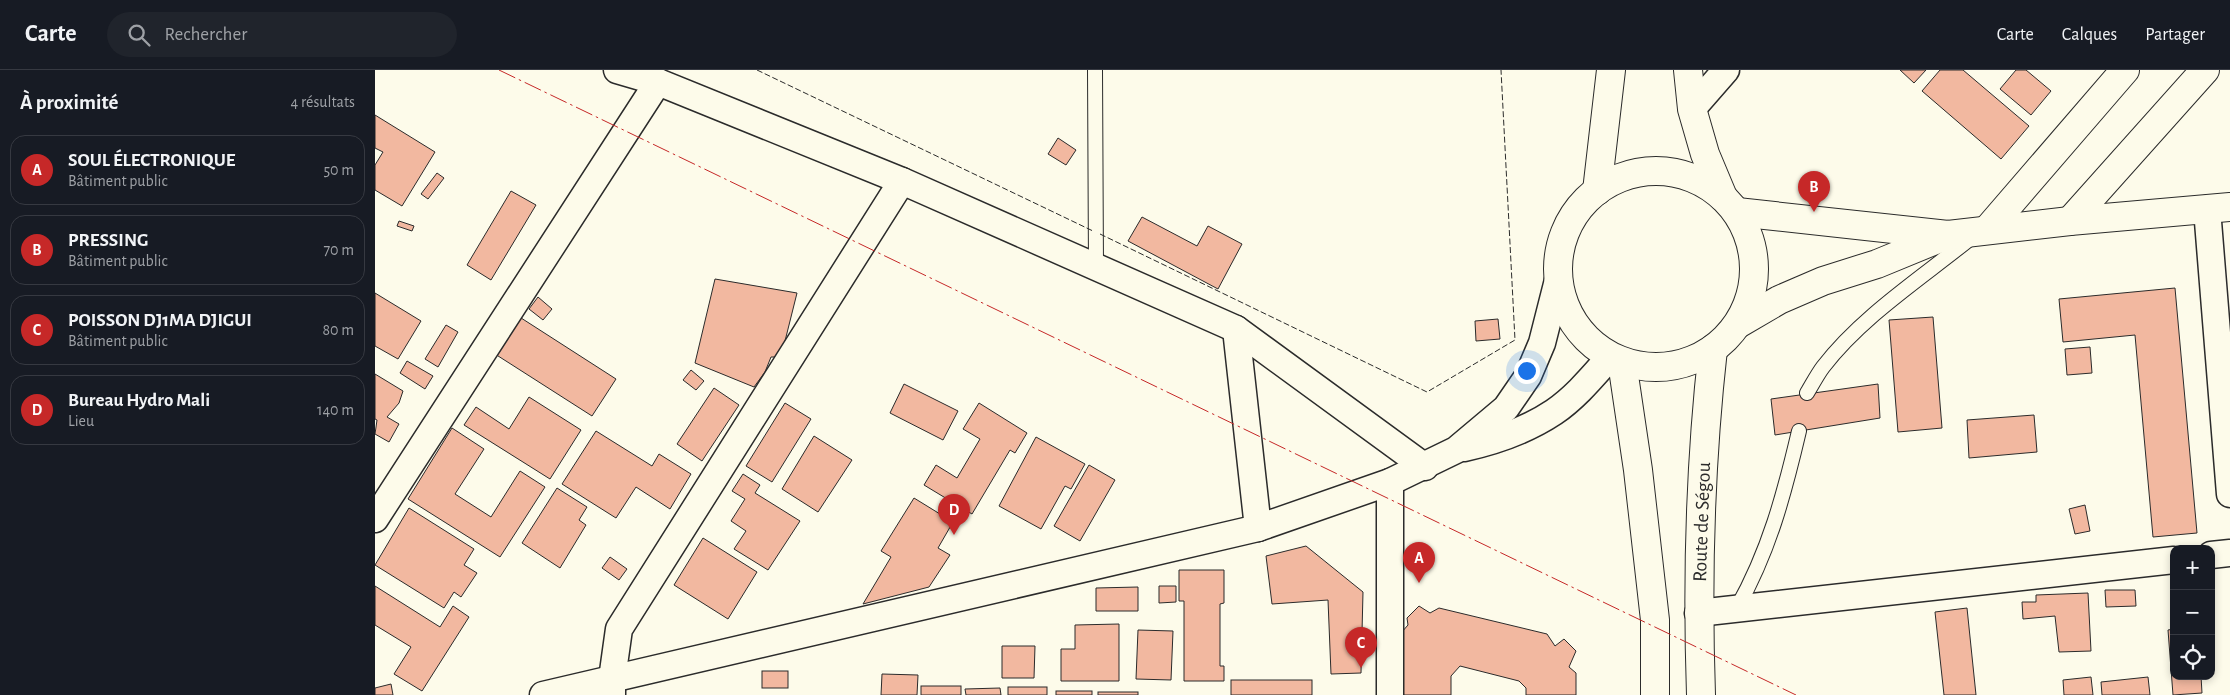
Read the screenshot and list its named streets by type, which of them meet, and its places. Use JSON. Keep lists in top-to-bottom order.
{
  "streets": {
    "main road": ["Route de Ségou"]
  },
  "page": {
    "header": "Carte",
    "search": "Rechercher",
    "nav": ["Carte", "Calques", "Partager"],
    "heading": ["À proximité", "4 résultats"],
    "list": [
      {
        "mark": "A",
        "name": "SOUL ÉLECTRONIQUE",
        "note": "Bâtiment public",
        "value": "50 m"
      },
      {
        "mark": "B",
        "name": "PRESSING",
        "note": "Bâtiment public",
        "value": "70 m"
      },
      {
        "mark": "C",
        "name": "POISSON DJ1MA DJIGUI",
        "note": "Bâtiment public",
        "value": "80 m"
      },
      {
        "mark": "D",
        "name": "Bureau Hydro Mali",
        "note": "Lieu",
        "value": "140 m"
      }
    ],
    "pins": [
      "B",
      "D",
      "A",
      "C"
    ],
    "map_buttons": ["+", "−"]
  }
}
